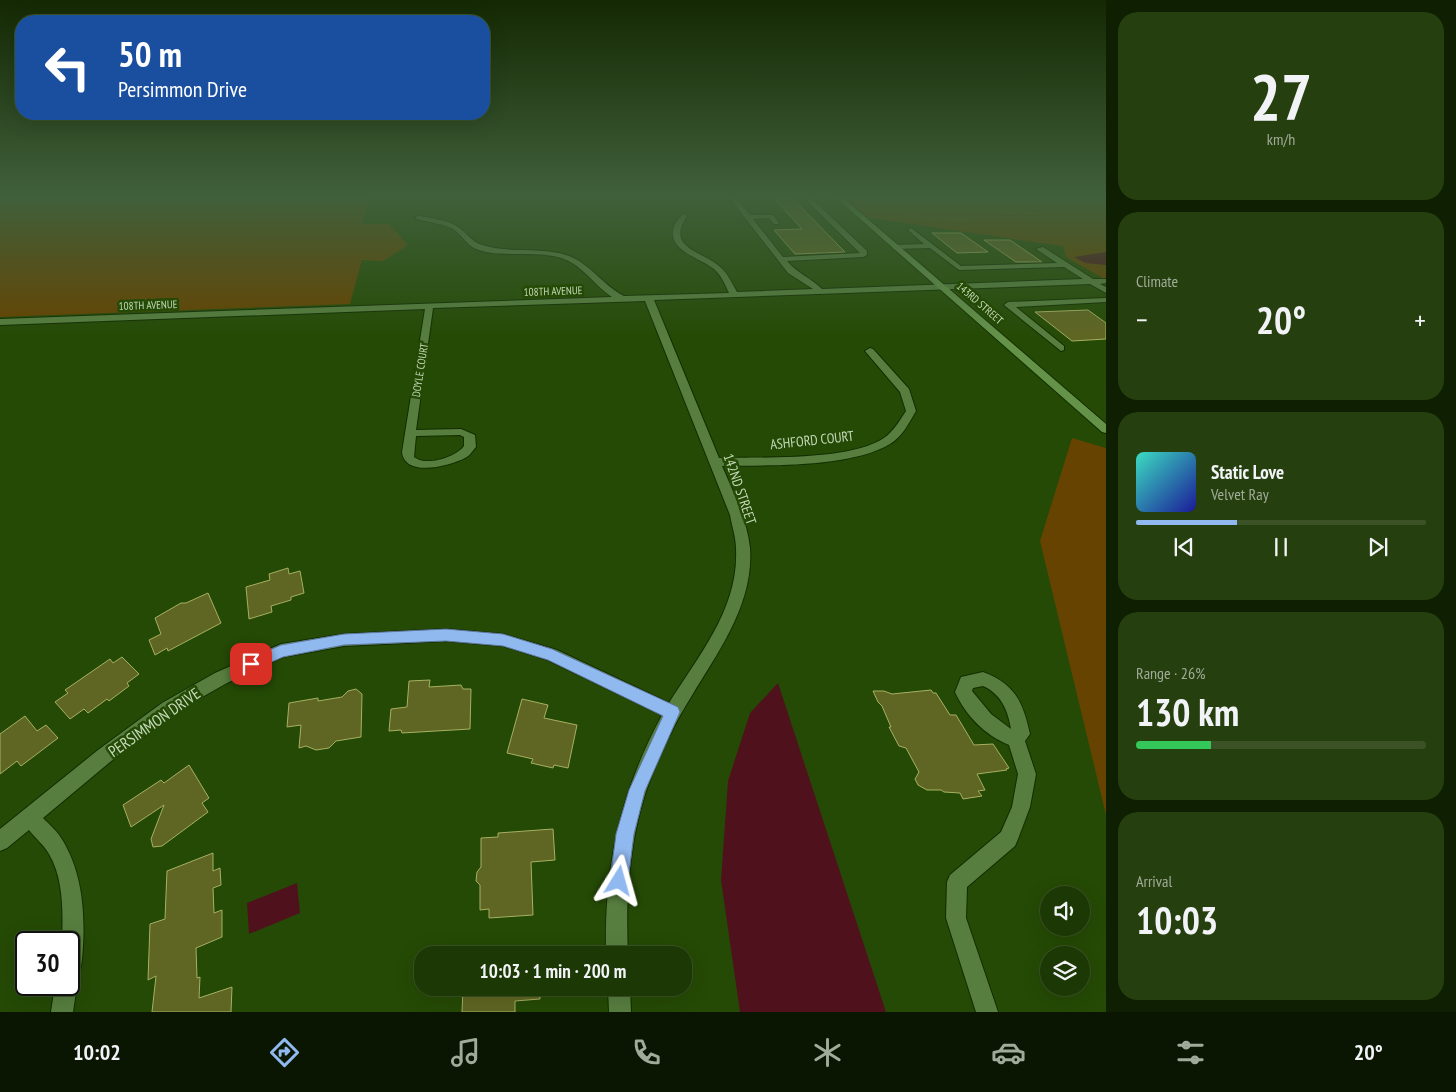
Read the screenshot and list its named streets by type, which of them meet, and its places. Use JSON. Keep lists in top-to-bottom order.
{
  "streets": {
    "main road": ["143RD STREET"],
    "street": [
      "108TH AVENUE",
      "DOYLE COURT",
      "ASHFORD COURT",
      "142ND STREET",
      "PERSIMMON DRIVE"
    ]
  },
  "crossings": [
    ["108TH AVENUE", "143RD STREET"],
    ["108TH AVENUE", "DOYLE COURT"],
    ["108TH AVENUE", "142ND STREET"],
    ["ASHFORD COURT", "142ND STREET"],
    ["142ND STREET", "PERSIMMON DRIVE"]
  ],
  "page": {
    "tile": [
      ["27", "km/h"],
      "Climate",
      ["Range · 26%", "130 km"],
      ["Arrival", "10:03"]
    ],
    "turn": ["50 m", "Persimmon Drive"],
    "heat": ["−", "20°", "+"],
    "song": ["Static Love", "Velvet Ray"],
    "limit": "30",
    "trip": "10:03 · 1 min · 200 m",
    "tabs": ["10:02", "20°"]
  }
}
